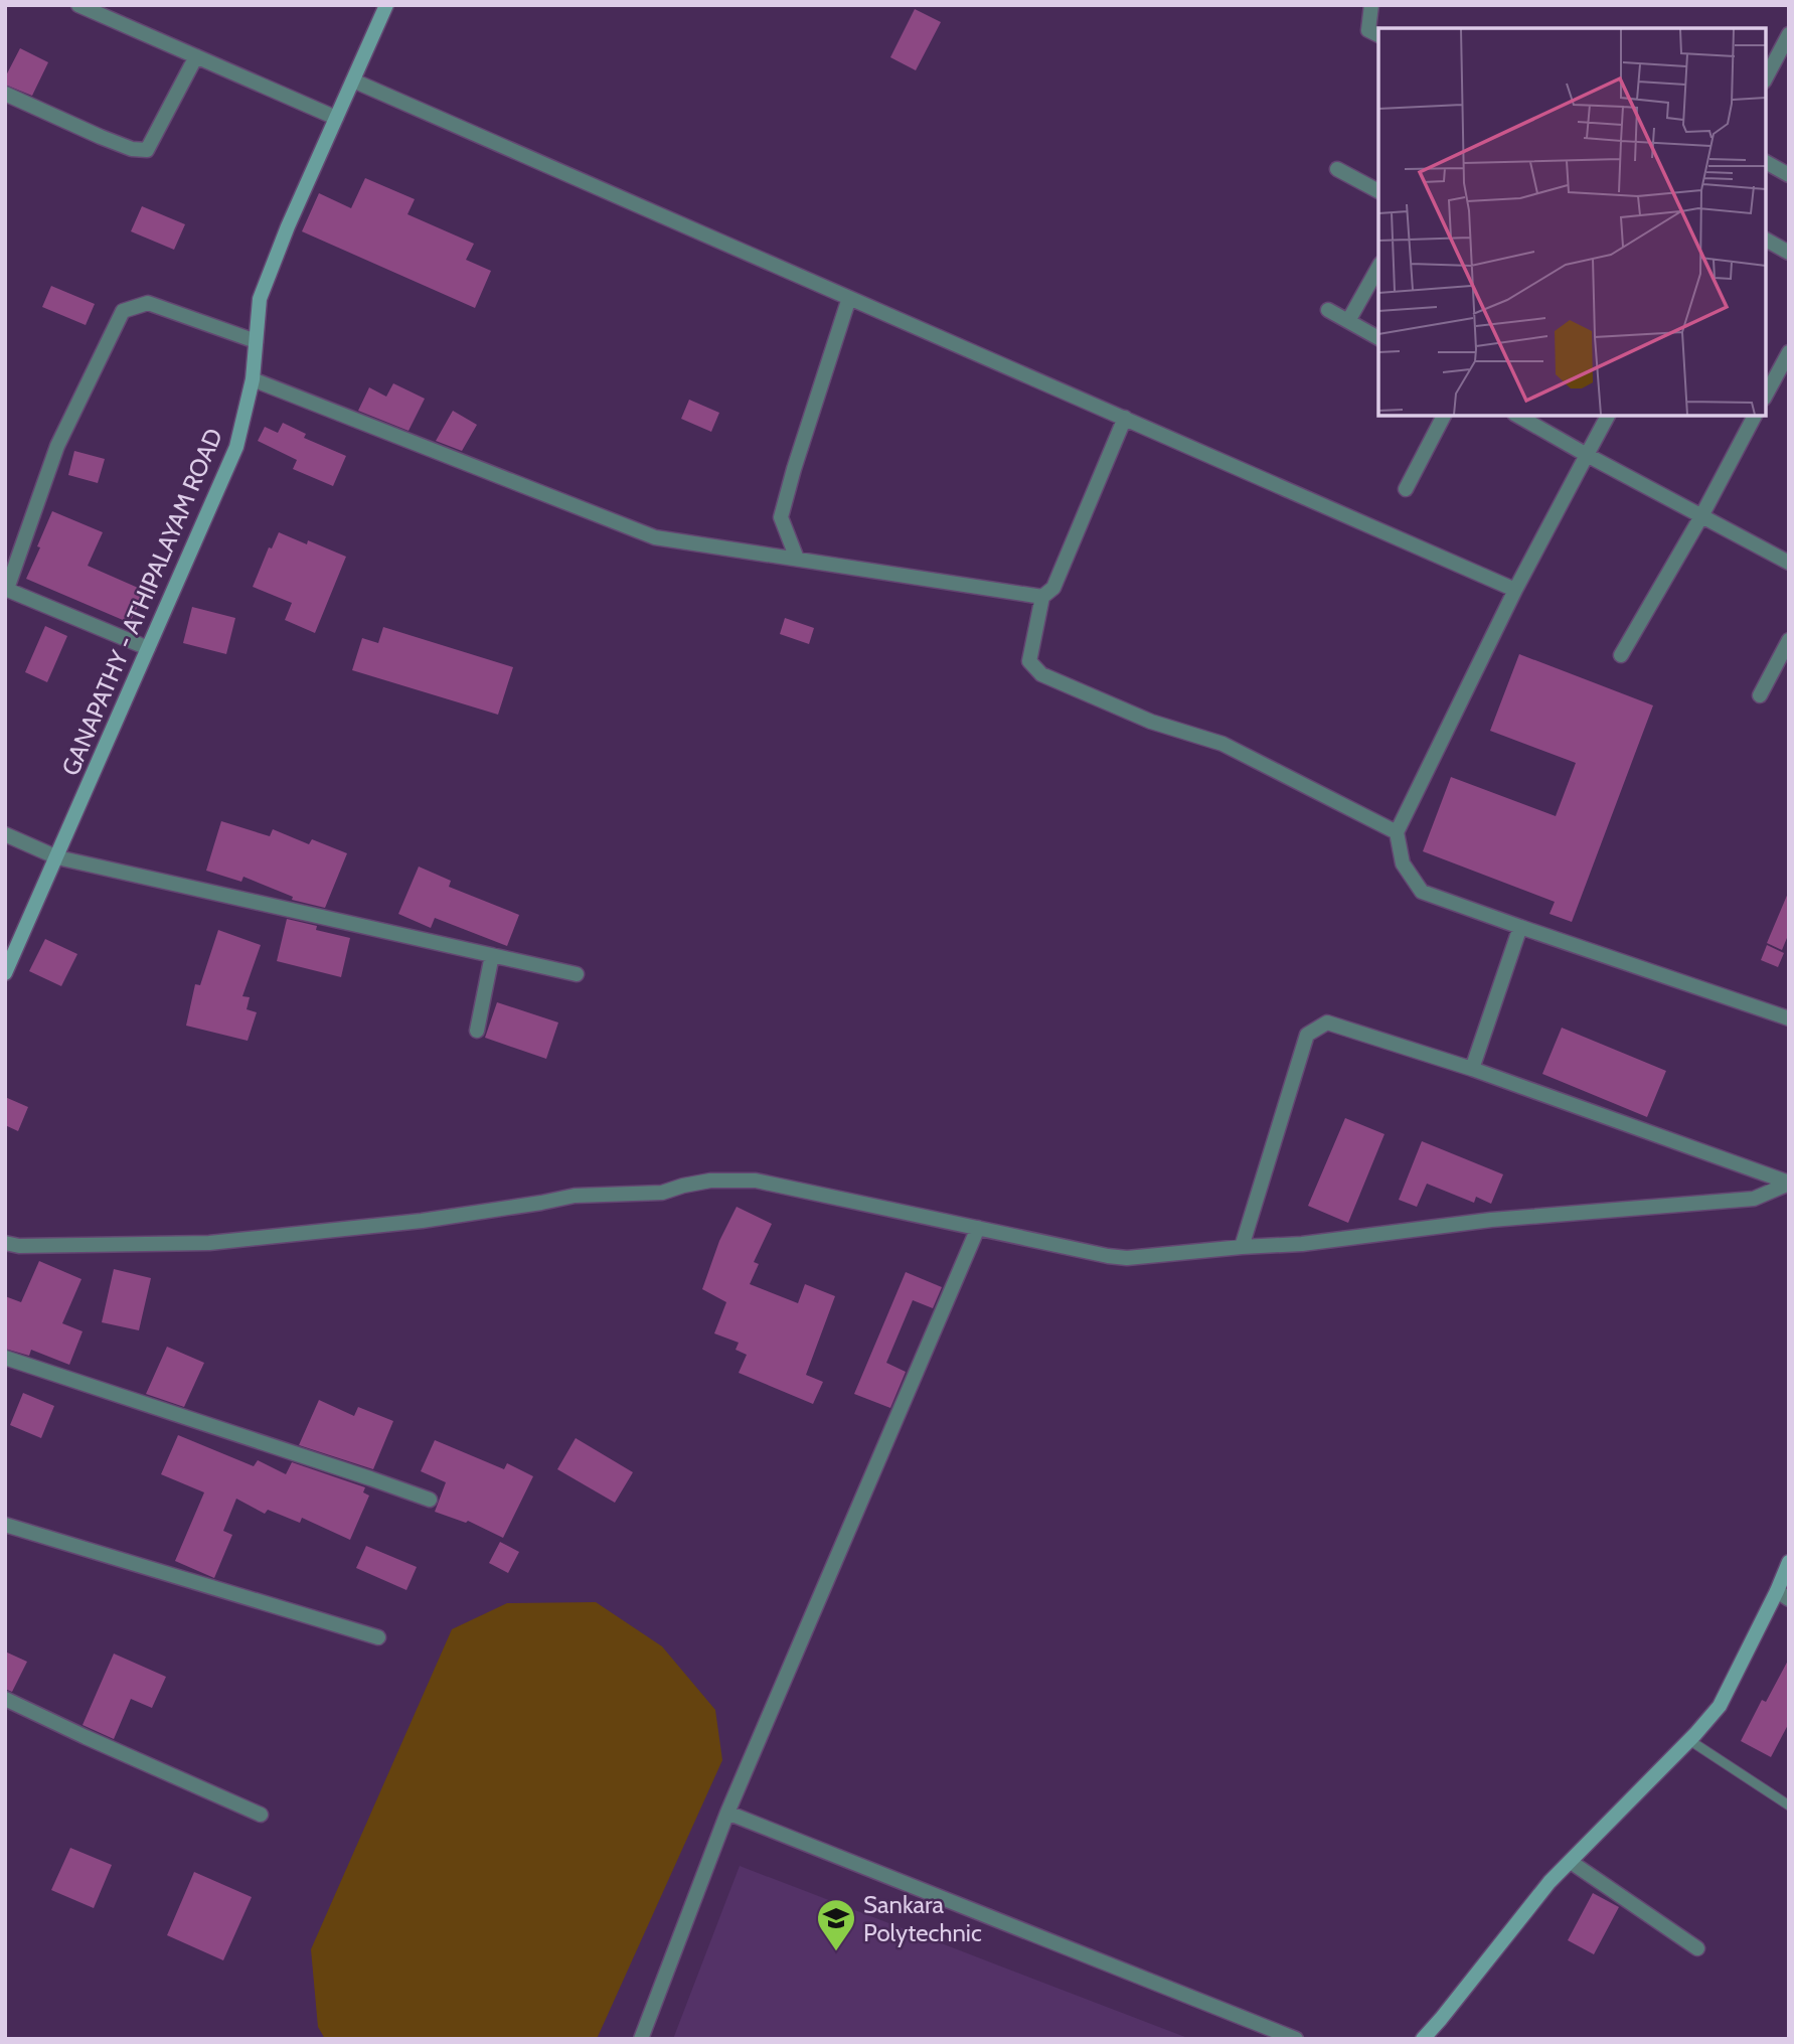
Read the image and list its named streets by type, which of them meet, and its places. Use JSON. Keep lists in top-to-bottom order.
{
  "streets": {
    "main road": ["GANAPATHY - ATHIPALAYAM ROAD"]
  },
  "places": {
    "school or university": ["Sankara Polytechnic"]
  }
}
